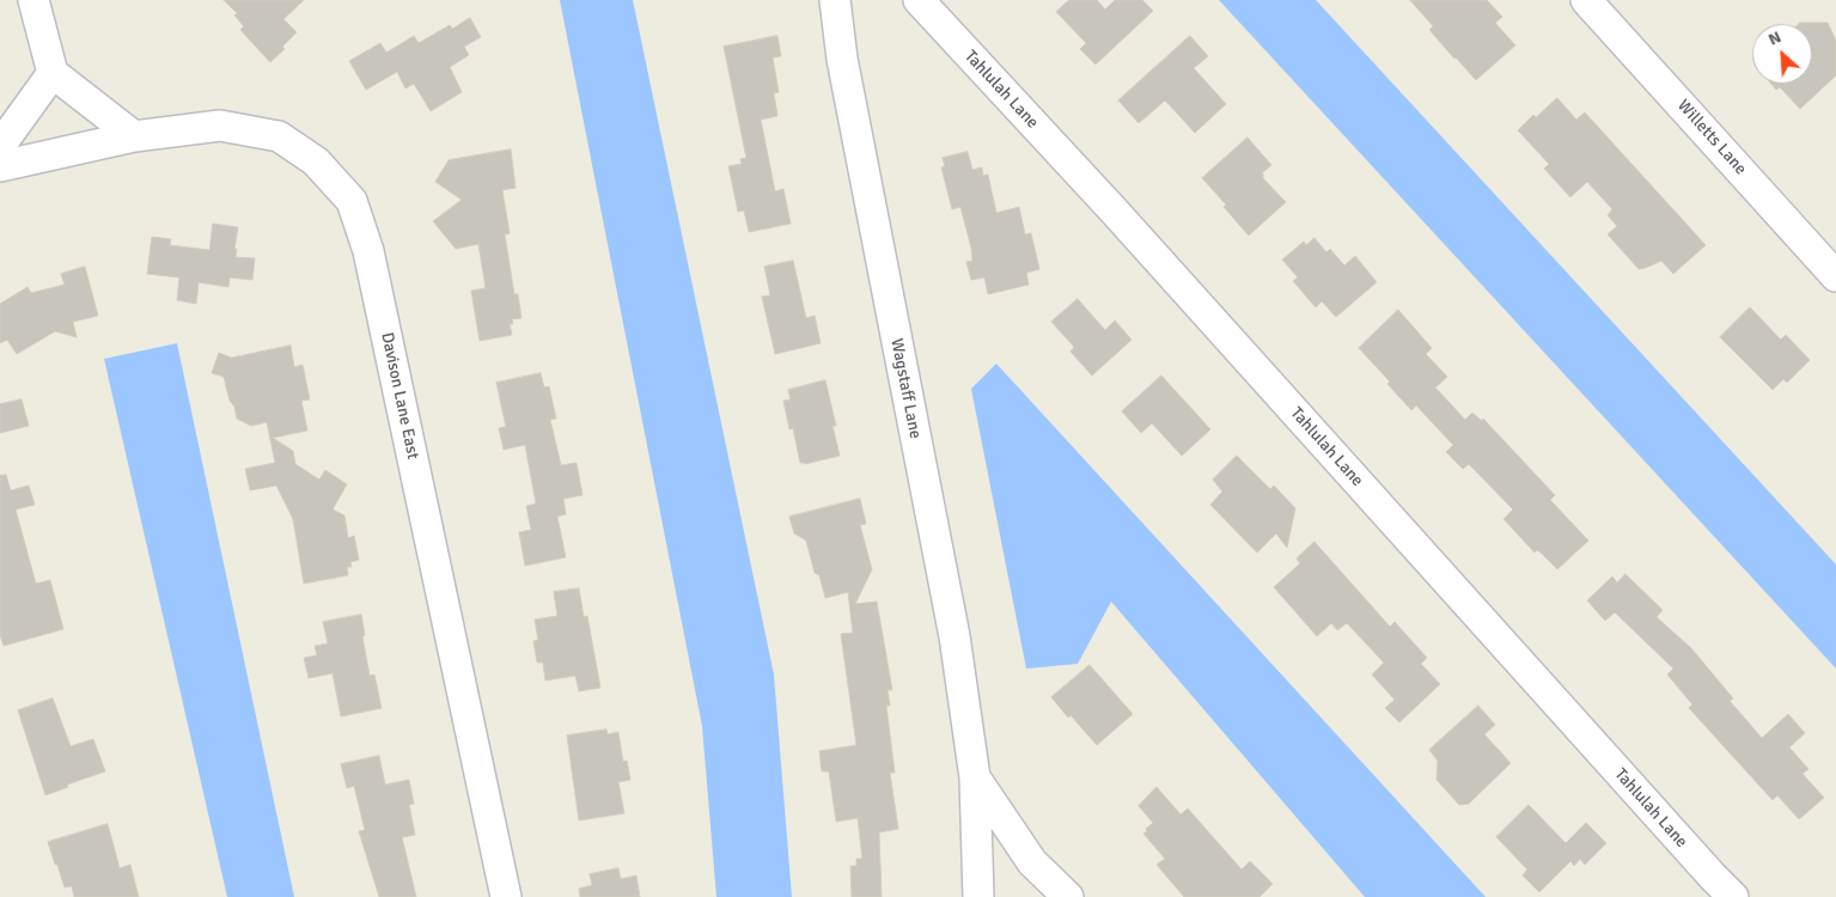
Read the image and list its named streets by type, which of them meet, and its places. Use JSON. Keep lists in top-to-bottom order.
{
  "streets": {
    "street": [
      "Tahlulah Lane",
      "Willetts Lane",
      "Wagstaff Lane",
      "Davison Lane East"
    ]
  },
  "north": "top left"
}
